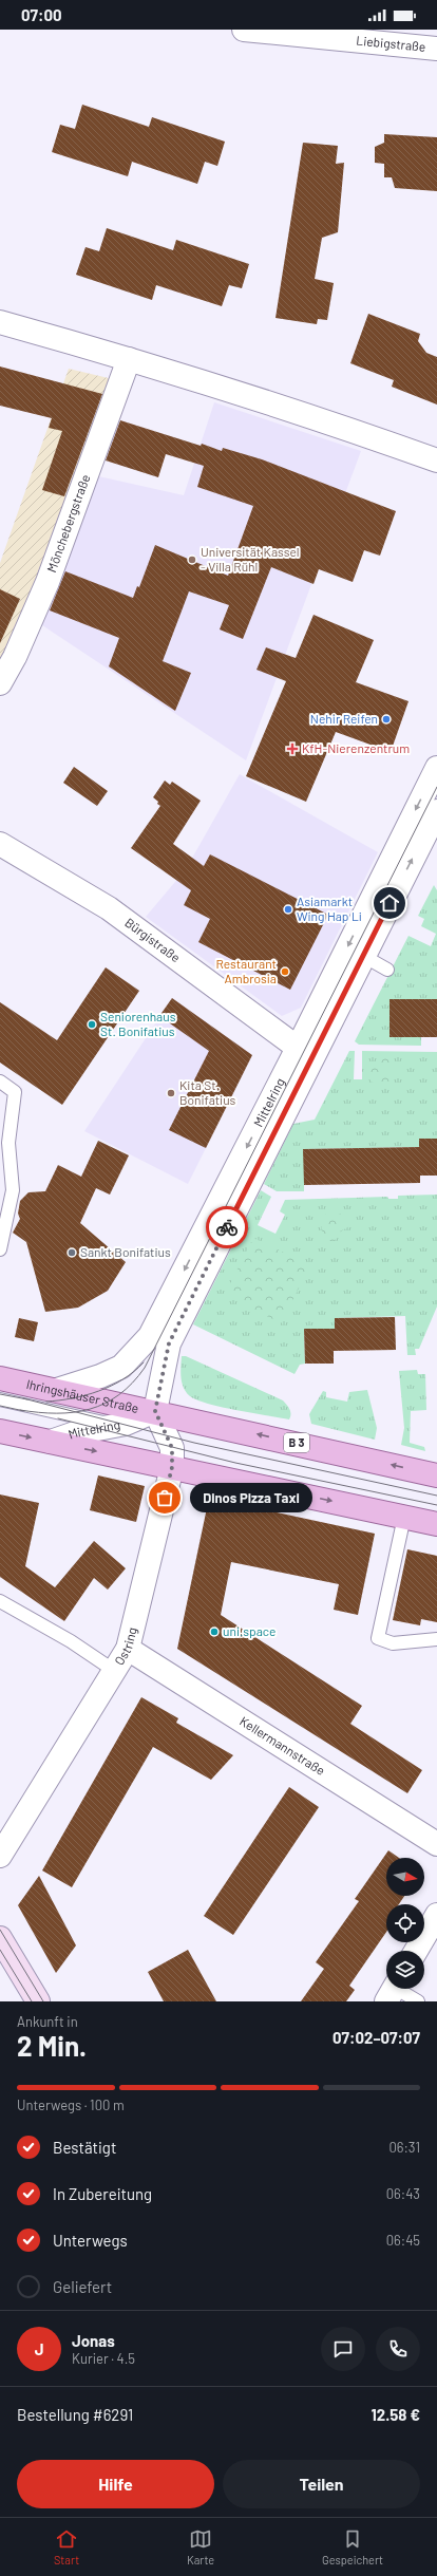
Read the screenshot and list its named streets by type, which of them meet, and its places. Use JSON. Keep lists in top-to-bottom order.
{
  "streets": {
    "main road": ["Ihringshäuser Straße", "B 3"],
    "street": [
      "Liebigstraße",
      "Mönchebergstraße",
      "Bürgistraße",
      "Mittelring",
      "Ostring",
      "Kellermannstraße"
    ]
  },
  "crossings": [
    ["Bürgistraße", "Mittelring"],
    ["Mittelring", "Ihringshäuser Straße"],
    ["Mittelring", "Ostring"],
    ["Ihringshäuser Straße", "Ostring"],
    ["Ostring", "Kellermannstraße"]
  ],
  "places": {
    "other": [
      "Universität Kassel - Villa Rühl",
      "Nehir Reifen",
      "Asiamarkt Wing Hap Li",
      "Restaurant Ambrosia",
      "Seniorenhaus St. Bonifatius",
      "Kita St. Bonifatius",
      "Sankt Bonifatius",
      "Dinos Pizza Taxi",
      "uni.space"
    ],
    "health": ["KfH-Nierenzentrum"]
  },
  "north": "right",
  "page": {
    "status": "07:00",
    "bubble": "Dinos Pizza Taxi",
    "heading": ["2 Min.", "Ankunft in", "07:02–07:07"],
    "panel": [
      "Jonas",
      "Kurier · 4.5",
      "Bestellung #6291",
      "12.58 €"
    ],
    "bar": "Unterwegs · 100 m",
    "list": [
      ["Bestätigt", "06:31"],
      ["In Zubereitung", "06:43"],
      ["Unterwegs", "06:45"],
      "Geliefert"
    ],
    "round": "J",
    "buttons": ["Hilfe", "Teilen"],
    "tabs": ["Start", "Karte", "Gespeichert"]
  }
}
